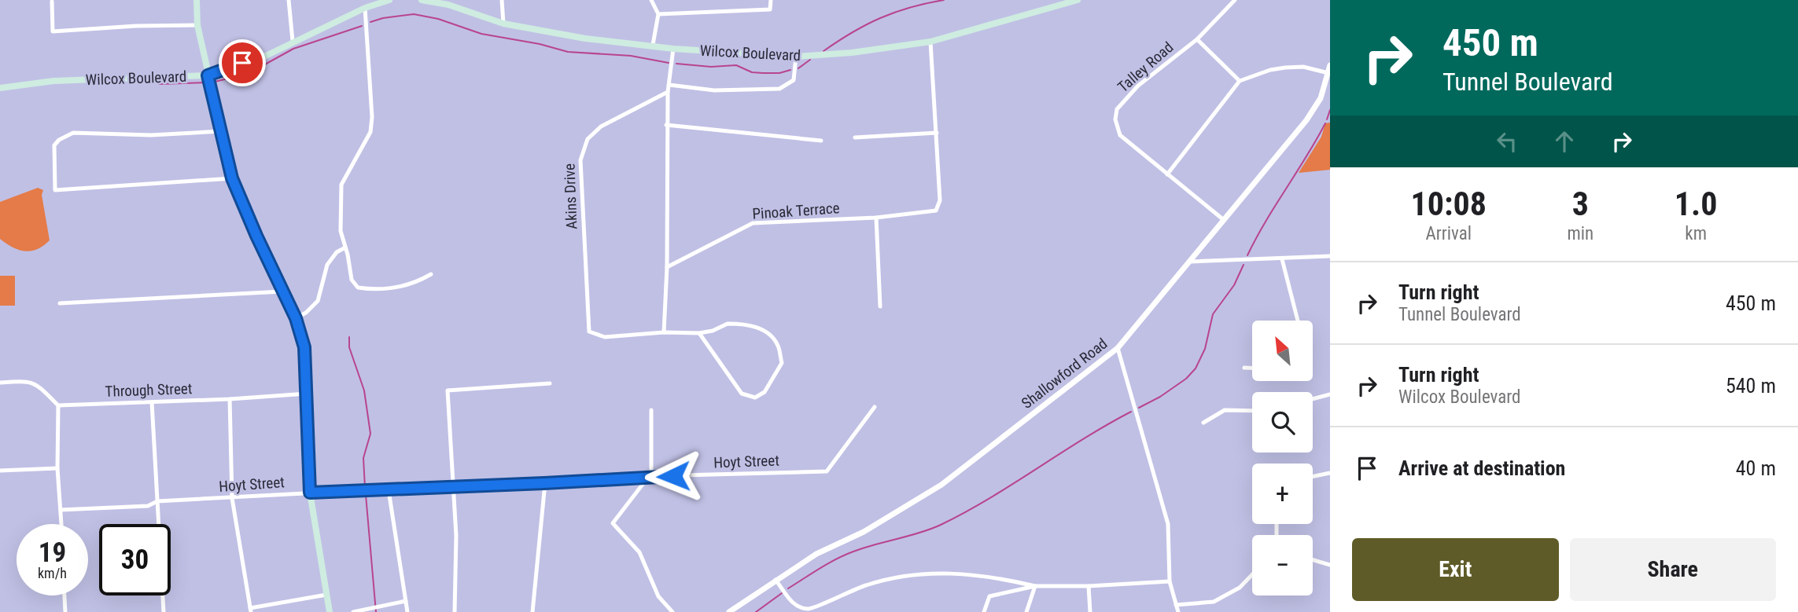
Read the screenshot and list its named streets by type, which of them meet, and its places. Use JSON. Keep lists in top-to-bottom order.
{
  "streets": {
    "main road": ["Wilcox Boulevard"],
    "street": [
      "Talley Road",
      "Akins Drive",
      "Pinoak Terrace",
      "Shallowford Road",
      "Through Street",
      "Hoyt Street"
    ]
  },
  "crossings": [
    ["Talley Road", "Shallowford Road"]
  ],
  "north": "top left",
  "page": {
    "turn": ["450 m", "Tunnel Boulevard"],
    "eta": [
      "10:08",
      "Arrival",
      "3",
      "min",
      "1.0",
      "km"
    ],
    "list": [
      {
        "name": "Turn right",
        "note": "Tunnel Boulevard",
        "value": "450 m"
      },
      {
        "name": "Turn right",
        "note": "Wilcox Boulevard",
        "value": "540 m"
      },
      {
        "name": "Arrive at destination",
        "value": "40 m"
      }
    ],
    "map_buttons": ["+", "−"],
    "speed": "19 km/h",
    "limit": "30",
    "buttons": ["Exit", "Share"]
  }
}
